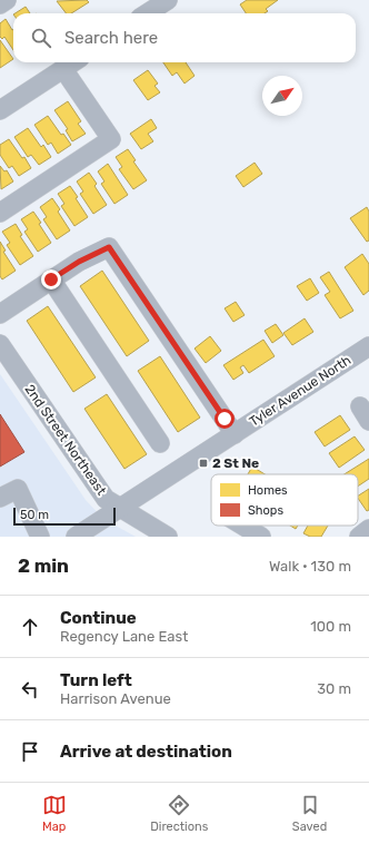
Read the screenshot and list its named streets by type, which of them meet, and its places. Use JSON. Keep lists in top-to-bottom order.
{
  "streets": {
    "street": ["Tyler Avenue North", "2nd Street Northeast"]
  },
  "crossings": [
    ["Tyler Avenue North", "2nd Street Northeast"]
  ],
  "places": {
    "transit": ["2 St Ne"]
  },
  "legend": ["Homes", "Shops"],
  "scale_bar": "50 m",
  "north": "top right",
  "page": {
    "search": "Search here",
    "scale": "50 m",
    "heading": ["2 min", "Walk · 130 m"],
    "list": [
      ["Continue", "Regency Lane East", "100 m"],
      ["Turn left", "Harrison Avenue", "30 m"],
      "Arrive at destination"
    ],
    "nav": ["Map", "Directions", "Saved"]
  }
}
